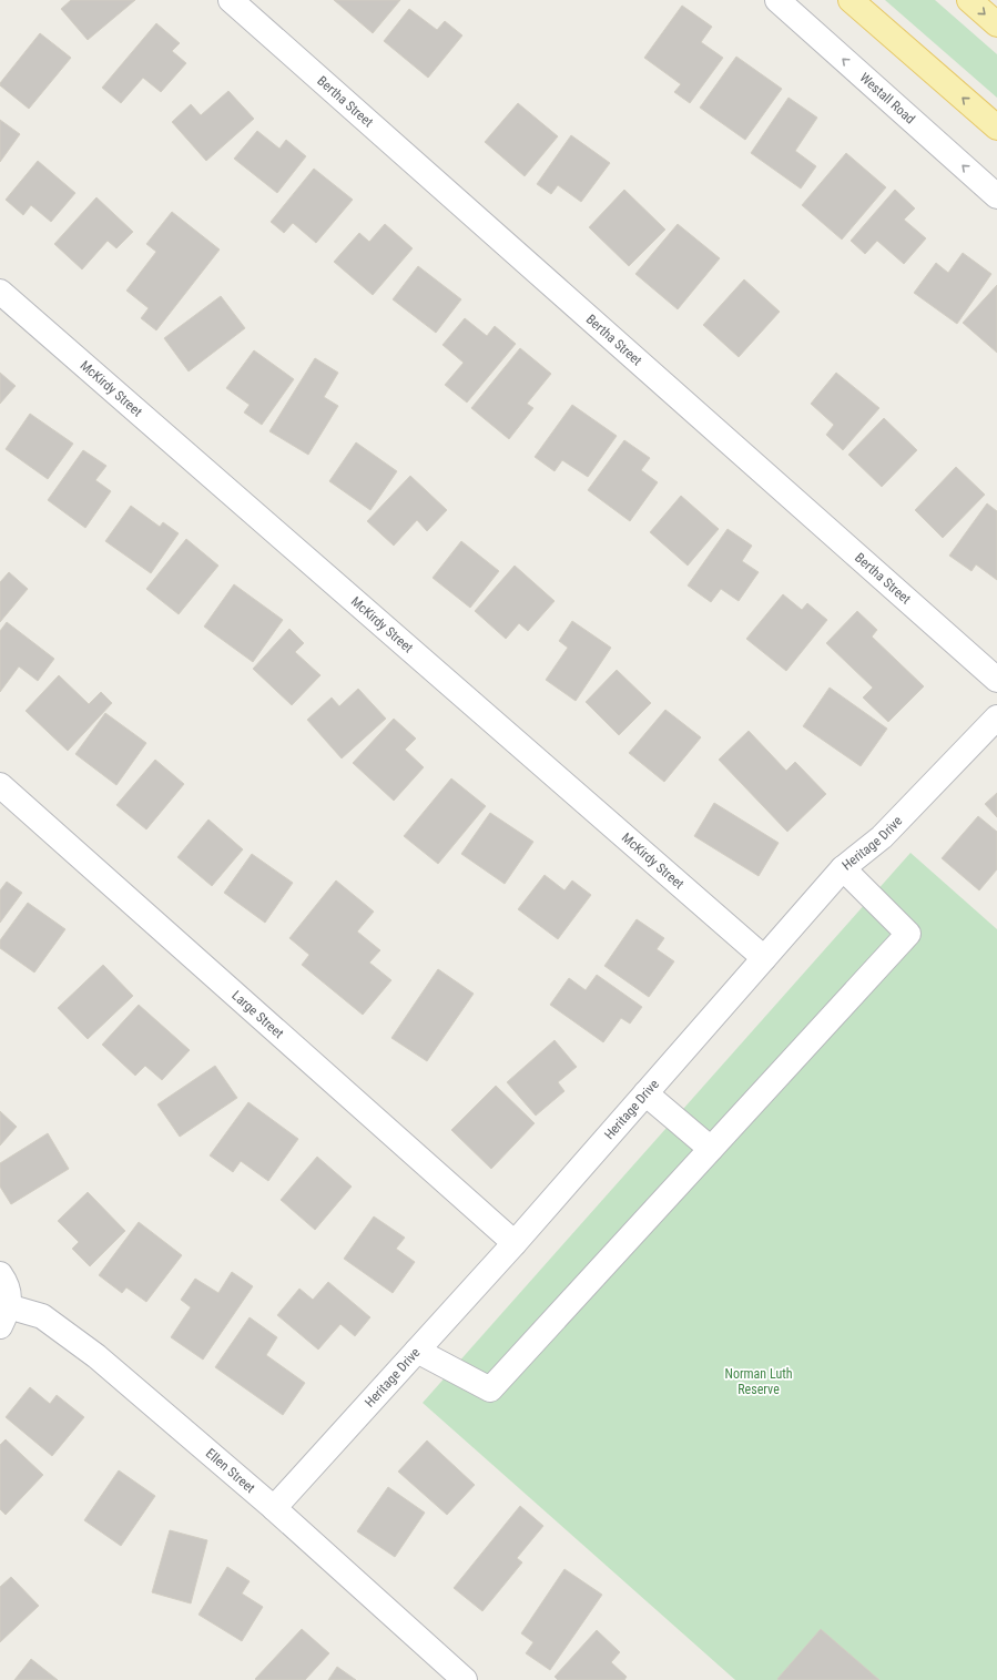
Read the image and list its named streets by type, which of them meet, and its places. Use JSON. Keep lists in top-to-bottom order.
{
  "streets": {
    "street": [
      "Westall Road",
      "Bertha Street",
      "McKirdy Street",
      "Heritage Drive",
      "Large Street",
      "Ellen Street"
    ]
  },
  "crossings": [
    ["McKirdy Street", "Heritage Drive"],
    ["Heritage Drive", "Large Street"],
    ["Heritage Drive", "Ellen Street"]
  ],
  "one_way": ["Westall Road"],
  "parks": ["Norman Luth Reserve"]
}
